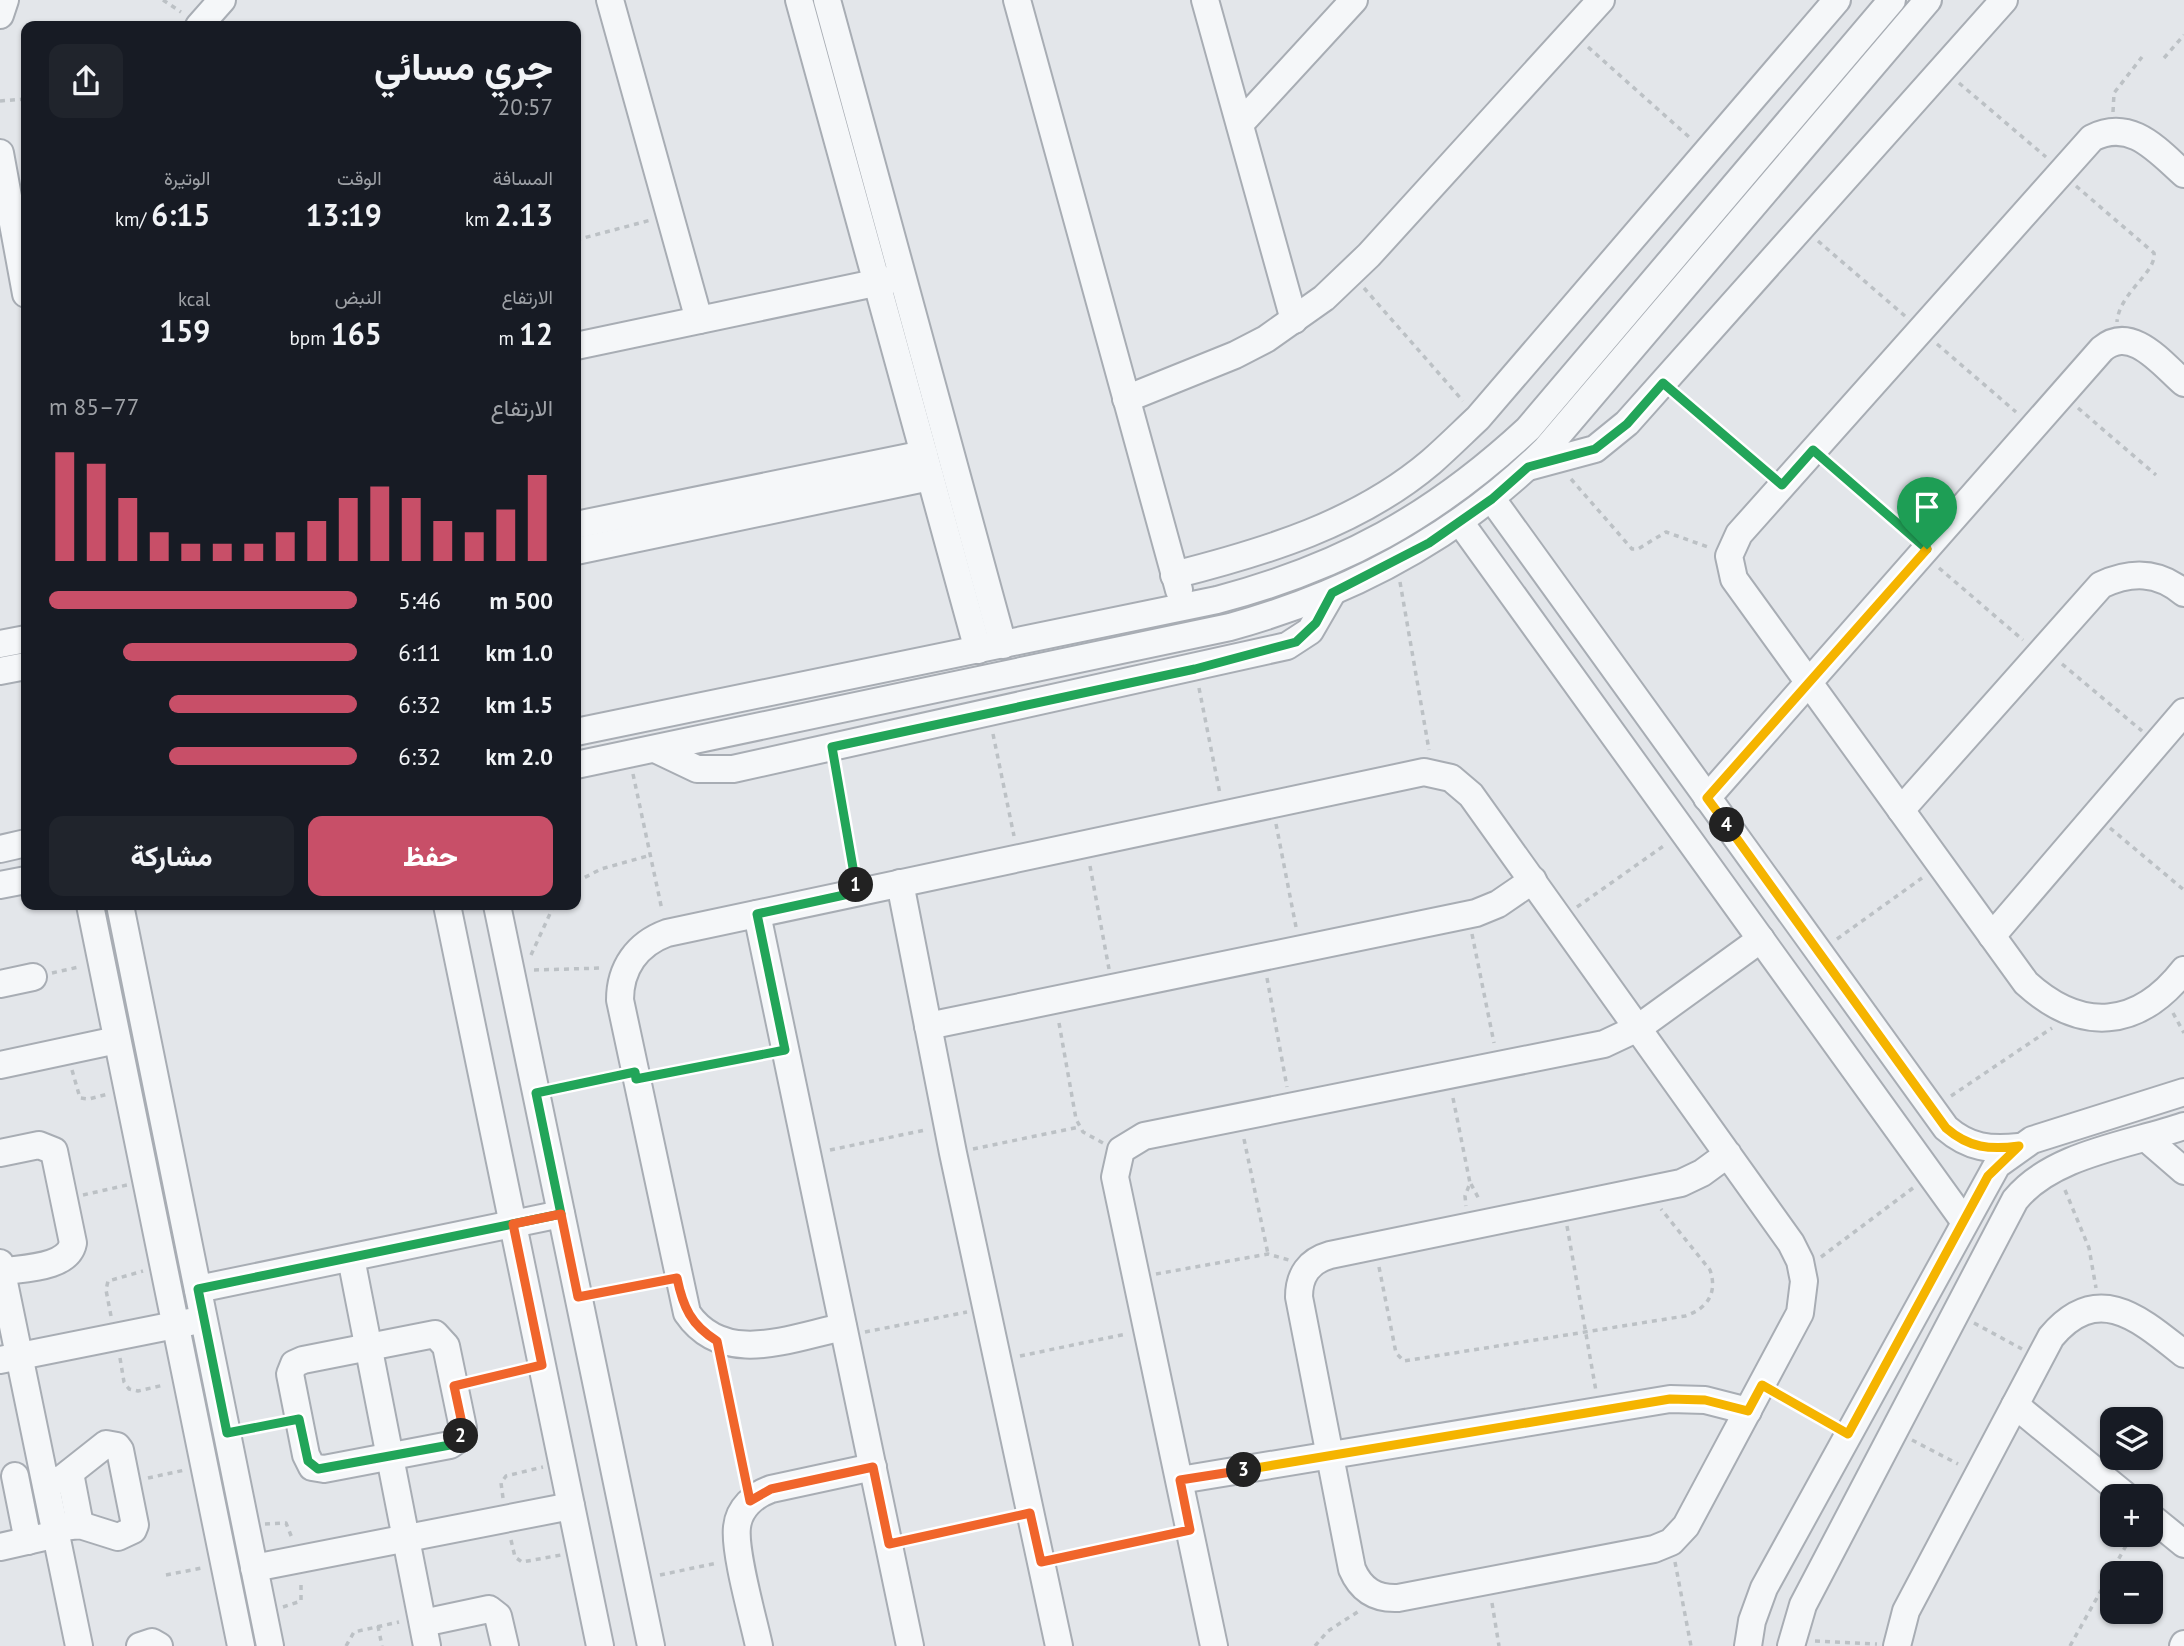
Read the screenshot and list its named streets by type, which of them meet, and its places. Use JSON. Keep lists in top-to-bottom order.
{
  "page": {
    "heading": ["جري مسائي", "20:57"],
    "stats": [
      ["المسافة", "2.13 km"],
      ["الوقت", "13:19"],
      ["الوتيرة", "6:15 /km"],
      ["الارتفاع", "12 m"],
      ["النبض", "165 bpm"],
      ["kcal", "159"]
    ],
    "chart": ["الارتفاع", "77–85 m"],
    "list": [
      {
        "name": "500 m",
        "note": "5:46"
      },
      {
        "name": "1.0 km",
        "note": "6:11"
      },
      {
        "name": "1.5 km",
        "note": "6:32"
      },
      {
        "name": "2.0 km",
        "note": "6:32"
      }
    ],
    "buttons": ["حفظ", "مشاركة"],
    "pins": [
      "4",
      "1",
      "2",
      "3"
    ],
    "map_buttons": ["+", "−"]
  }
}
